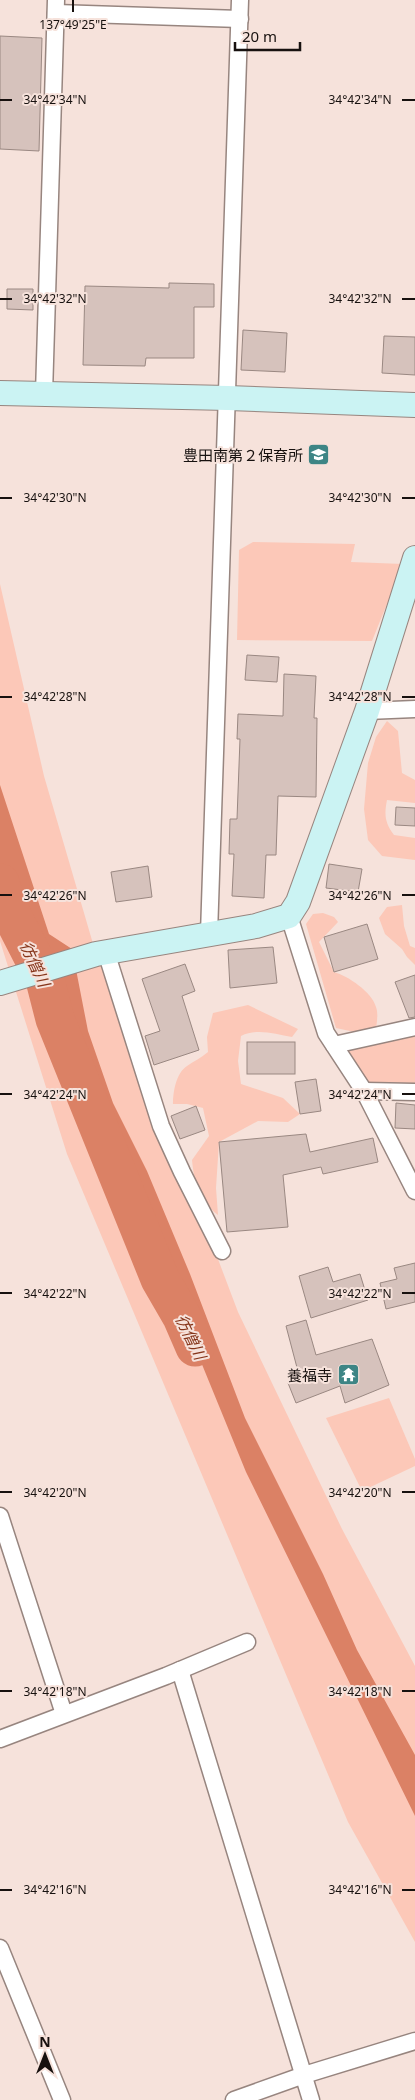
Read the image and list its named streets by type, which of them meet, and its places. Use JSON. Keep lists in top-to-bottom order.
{
  "water": ["彷僧川"],
  "places": {
    "school or university": ["豊田南第２保育所"],
    "temple": ["養福寺"]
  },
  "scale_bar": "20 m",
  "north": "top",
  "coordinates": [
    "137°49'25\"E",
    "34°42'34\"N",
    "34°42'32\"N",
    "34°42'30\"N",
    "34°42'28\"N",
    "34°42'26\"N",
    "34°42'24\"N",
    "34°42'22\"N",
    "34°42'20\"N",
    "34°42'18\"N",
    "34°42'16\"N"
  ]
}
